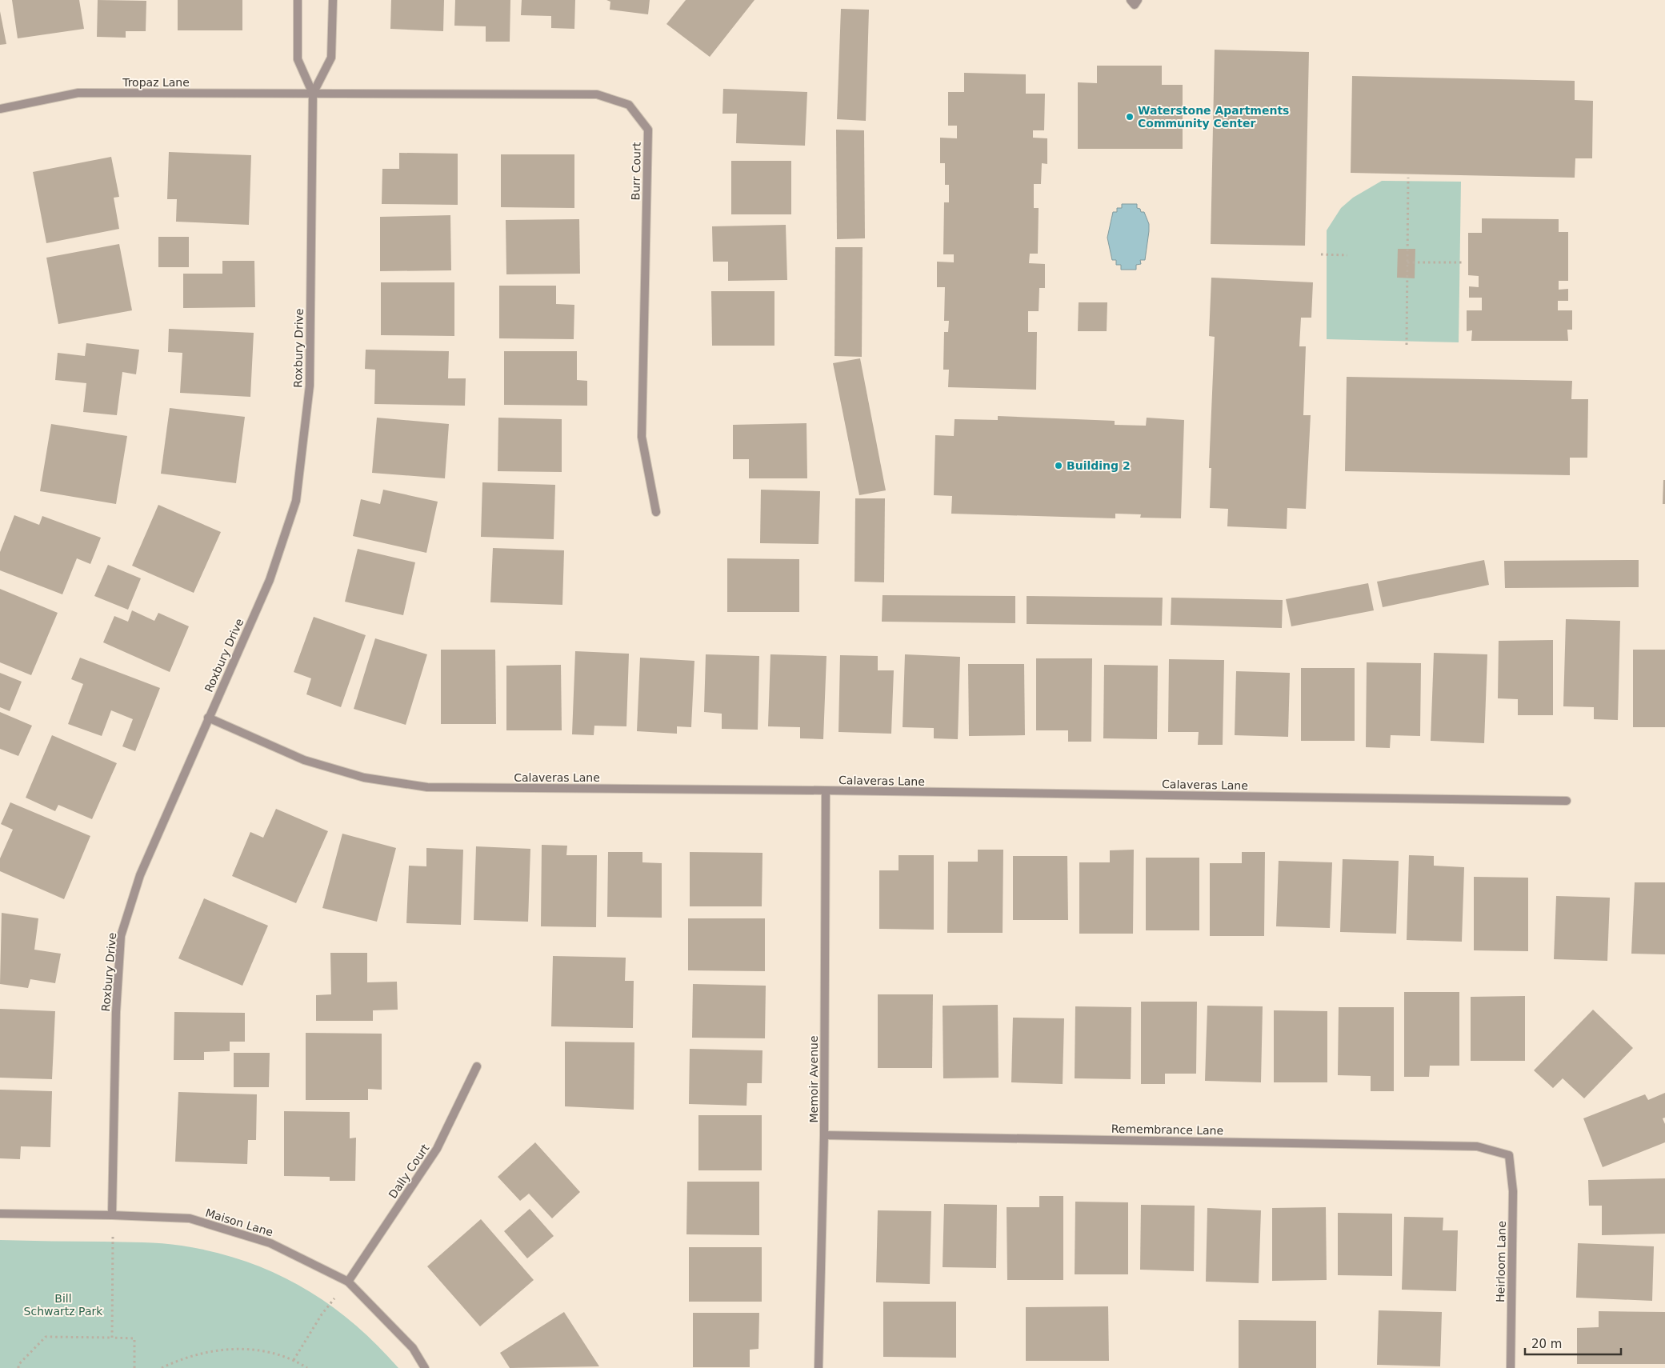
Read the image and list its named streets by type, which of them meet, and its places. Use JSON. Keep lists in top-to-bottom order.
{
  "streets": {
    "street": [
      "Tropaz Lane",
      "Burr Court",
      "Roxbury Drive",
      "Calaveras Lane",
      "Memoir Avenue",
      "Remembrance Lane",
      "Dally Court",
      "Maison Lane",
      "Heirloom Lane"
    ]
  },
  "crossings": [
    ["Tropaz Lane", "Burr Court"],
    ["Tropaz Lane", "Roxbury Drive"],
    ["Burr Court", "Roxbury Drive"],
    ["Roxbury Drive", "Calaveras Lane"],
    ["Roxbury Drive", "Maison Lane"],
    ["Calaveras Lane", "Memoir Avenue"],
    ["Memoir Avenue", "Remembrance Lane"],
    ["Remembrance Lane", "Heirloom Lane"],
    ["Dally Court", "Maison Lane"]
  ],
  "parks": ["Bill Schwartz Park"],
  "places": ["Waterstone Apartments Community Center", "Building 2"],
  "scale_bar": "20 m"
}
